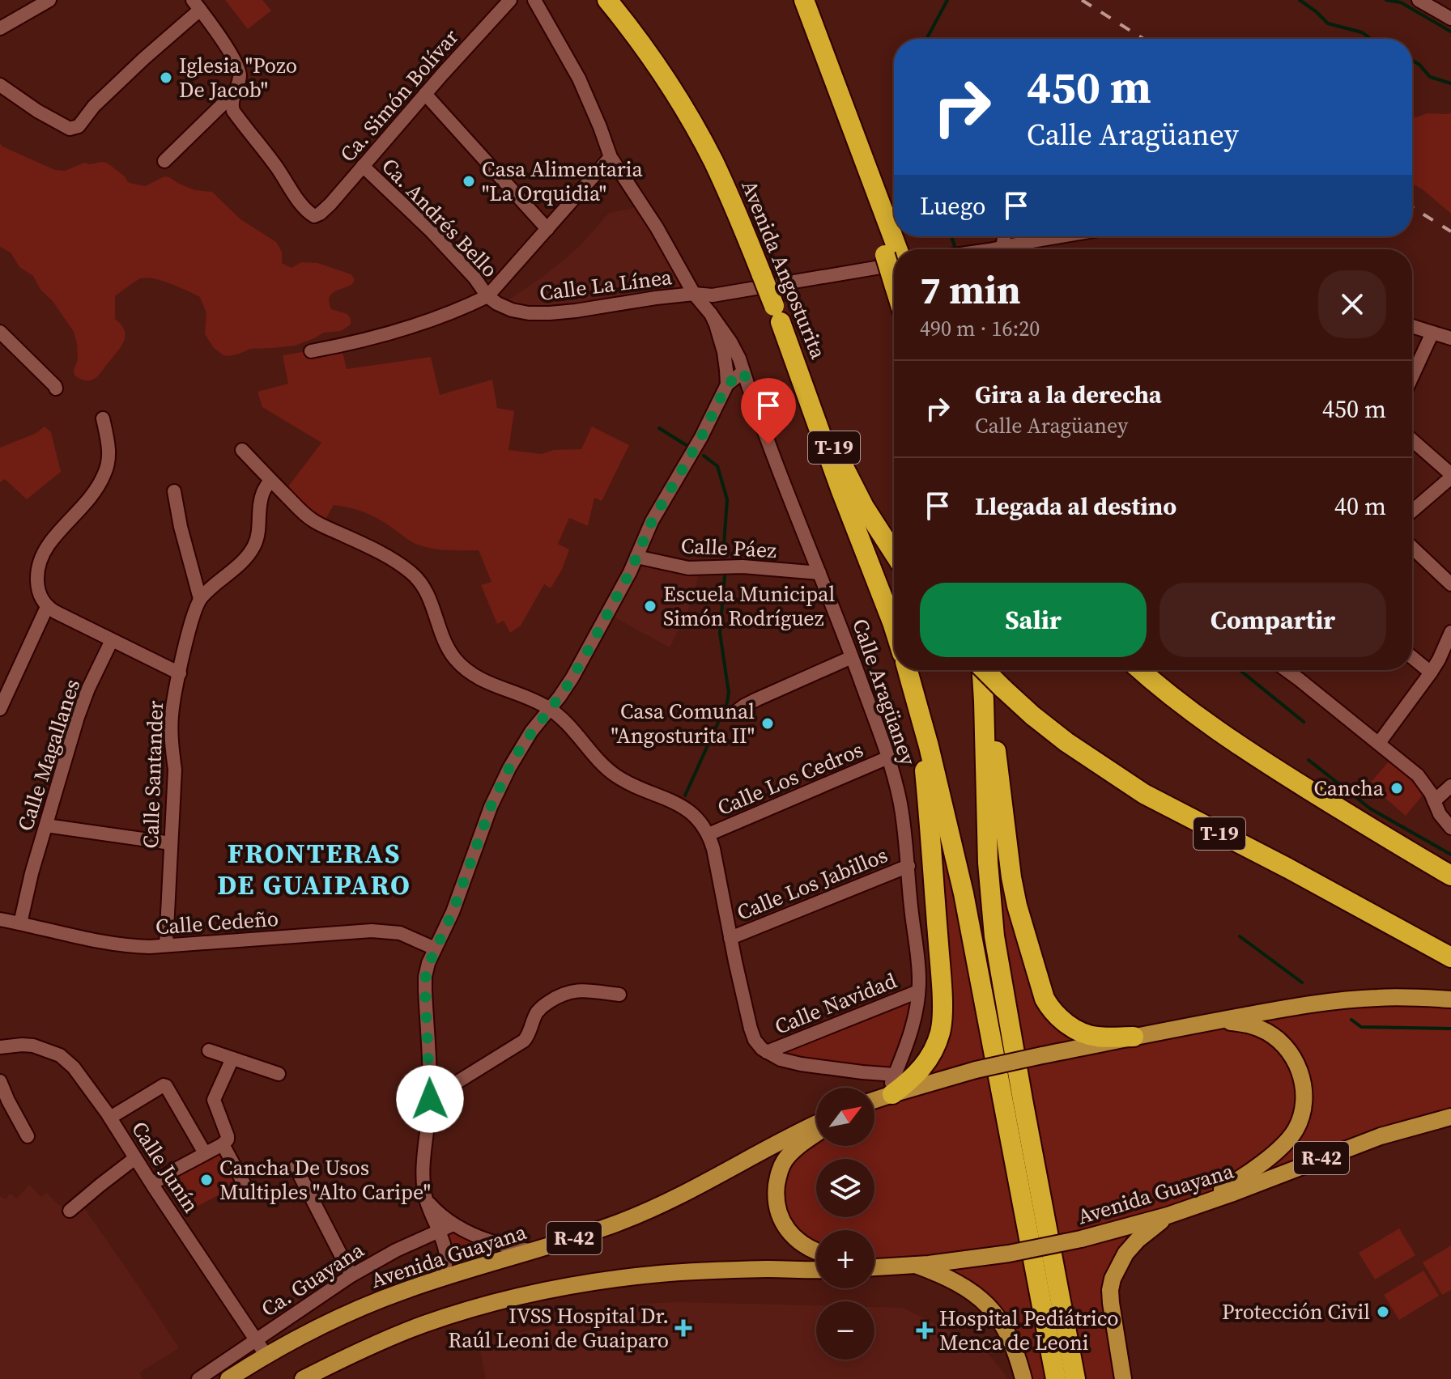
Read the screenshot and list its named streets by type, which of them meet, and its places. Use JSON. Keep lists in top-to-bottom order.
{
  "streets": {
    "highway": ["Avenida Angosturita", "T-19"],
    "main road": ["R-42", "Avenida Guayana"],
    "street": [
      "Ca. Simón Bolívar",
      "Ca. Andrés Bello",
      "Calle La Línea",
      "Calle Páez",
      "Calle Aragüaney",
      "Calle Magallanes",
      "Calle Santander",
      "Calle Los Cedros",
      "Calle Los Jabillos",
      "Calle Cedeño",
      "Calle Navidad",
      "Calle Junín",
      "Ca. Guayana"
    ]
  },
  "crossings": [
    ["Ca. Simón Bolívar", "Ca. Andrés Bello"],
    ["Ca. Andrés Bello", "Calle La Línea"],
    ["Calle Páez", "Calle Aragüaney"],
    ["Calle Aragüaney", "Calle Los Cedros"],
    ["Calle Aragüaney", "Calle Los Jabillos"],
    ["Calle Aragüaney", "Calle Navidad"],
    ["Calle Magallanes", "Calle Cedeño"],
    ["Calle Santander", "Calle Cedeño"],
    ["Calle Junín", "Avenida Guayana"],
    ["Calle Junín", "Ca. Guayana"]
  ],
  "districts": ["FRONTERAS DE GUAIPARO"],
  "places": {
    "other": [
      "Iglesia \"Pozo De Jacob\"",
      "Casa Alimentaria \"La Orquidia\"",
      "Escuela Municipal Simón Rodríguez",
      "Casa Comunal \"Angosturita II\"",
      "Cancha",
      "Cancha De Usos Multiples \"Alto Caripe\"",
      "Protección Civil"
    ],
    "health": ["IVSS Hospital Dr. Raúl Leoni de Guaiparo", "Hospital Pediátrico Menca de Leoni"]
  },
  "north": "top right",
  "page": {
    "turn": ["450 m", "Calle Aragüaney"],
    "then": "Luego",
    "heading": ["7 min", "490 m · 16:20"],
    "list": [
      {
        "name": "Gira a la derecha",
        "note": "Calle Aragüaney",
        "value": "450 m"
      },
      {
        "name": "Llegada al destino",
        "value": "40 m"
      }
    ],
    "buttons": ["Salir", "Compartir"],
    "map_buttons": ["+", "−"]
  }
}
